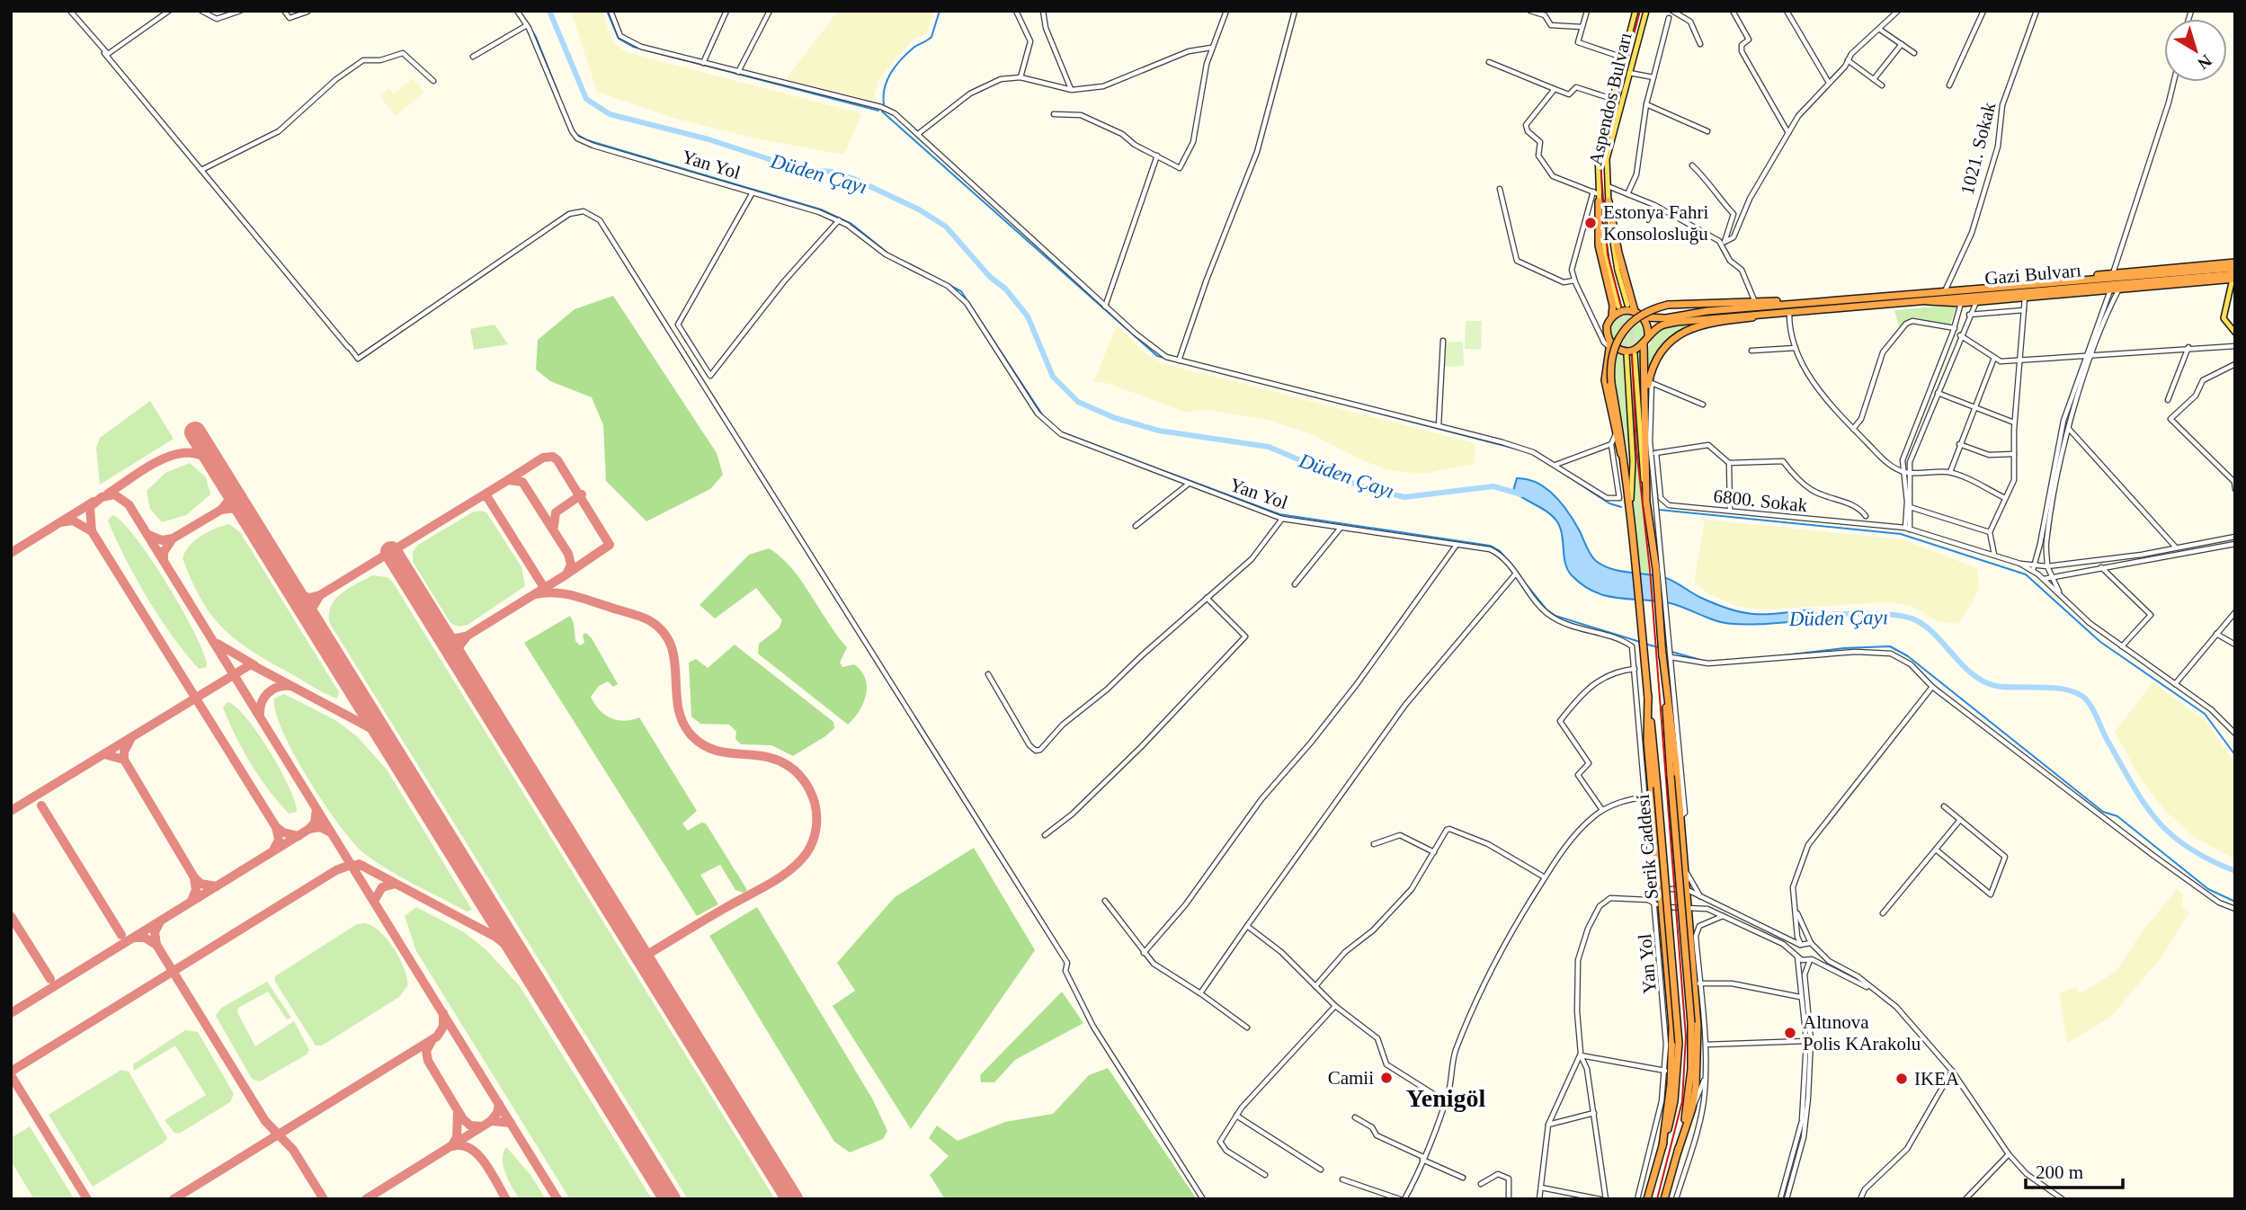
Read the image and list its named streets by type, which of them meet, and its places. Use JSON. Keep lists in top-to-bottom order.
{
  "streets": {
    "highway": ["Gazi Bulvarı", "Serik Caddesi"],
    "main road": ["Aspendos Bulvarı"],
    "street": ["1021. Sokak", "Yan Yol", "6800. Sokak"]
  },
  "crossings": [
    ["1021. Sokak", "Gazi Bulvarı"]
  ],
  "districts": ["Yenigöl"],
  "water": ["Düden Çayı"],
  "places": [
    "Estonya Fahri Konsolosluğu",
    "Altınova Polis KArakolu",
    "Camii",
    "IKEA"
  ],
  "scale_bar": "200 m",
  "north": "bottom right"
}
